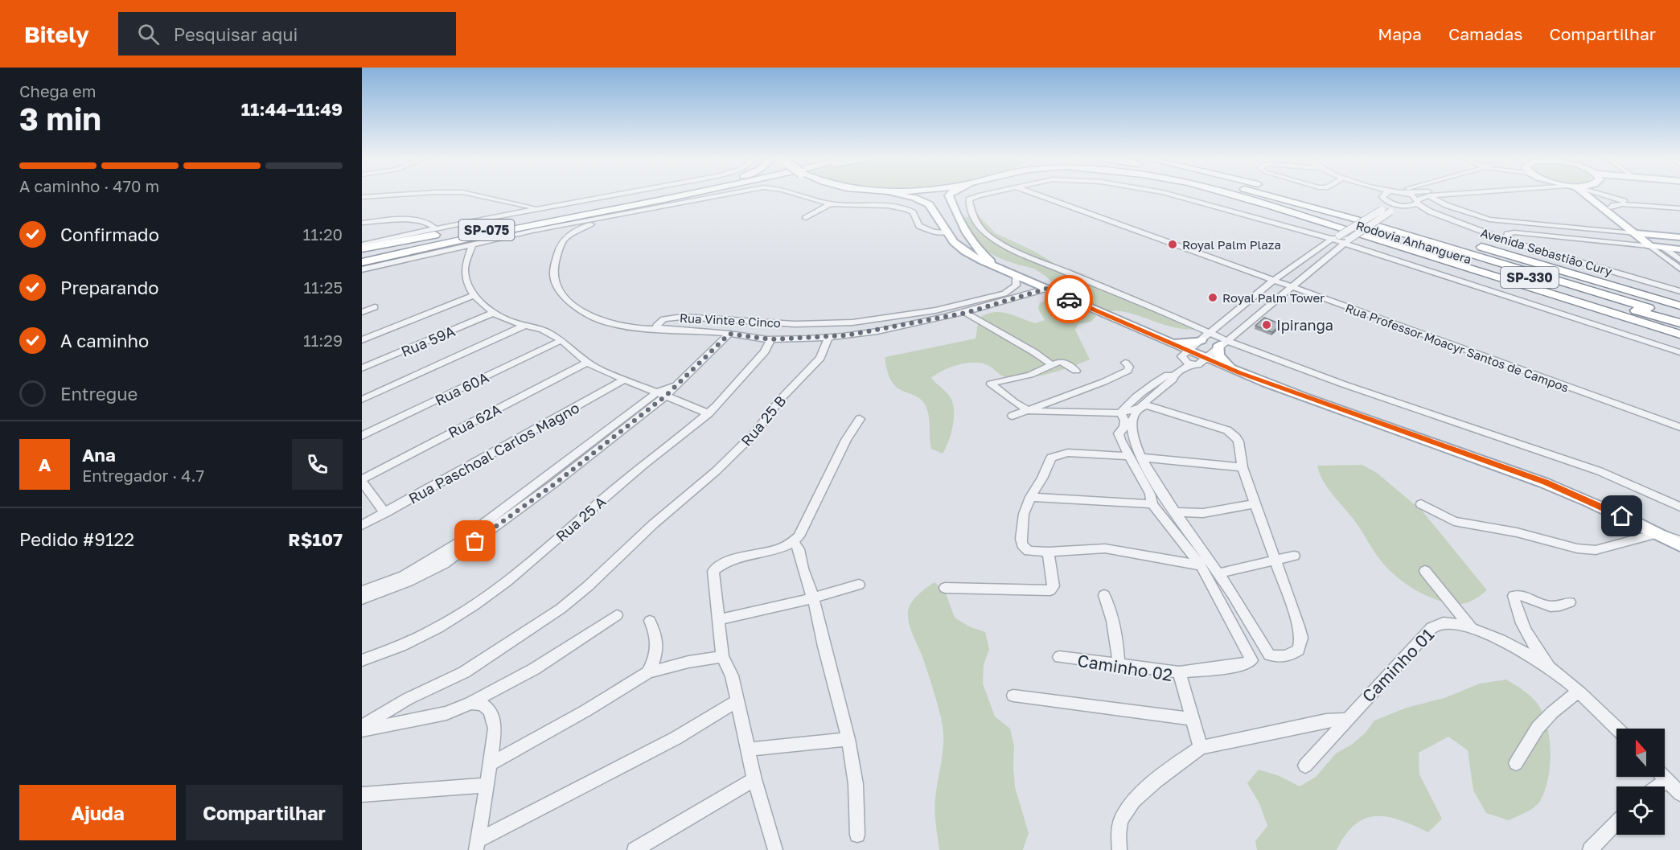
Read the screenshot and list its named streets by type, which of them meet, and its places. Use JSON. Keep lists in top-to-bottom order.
{
  "streets": {
    "highway": ["SP-075", "Rodovia Anhanguera", "SP-330"],
    "street": [
      "Avenida Sebastião Cury",
      "Rua Vinte e Cinco",
      "Rua 59A",
      "Rua Professor Moacyr Santos de Campos",
      "Rua 60A",
      "Rua 62A",
      "Rua 25 B",
      "Rua Paschoal Carlos Magno",
      "Rua 25 A",
      "Caminho 01",
      "Caminho 02"
    ]
  },
  "crossings": [
    ["Rua Vinte e Cinco", "Rua 25 B"],
    ["Rua Vinte e Cinco", "Rua 25 A"]
  ],
  "places": ["Royal Palm Plaza", "Royal Palm Tower", "Ipiranga"],
  "north": "top",
  "page": {
    "header": "Bitely",
    "search": "Pesquisar aqui",
    "nav": ["Mapa", "Camadas", "Compartilhar"],
    "heading": ["3 min", "Chega em", "11:44–11:49"],
    "panel": [
      "Ana",
      "Entregador · 4.7",
      "Pedido #9122",
      "R$107"
    ],
    "bar": "A caminho · 470 m",
    "list": [
      ["Confirmado", "11:20"],
      ["Preparando", "11:25"],
      ["A caminho", "11:29"],
      "Entregue"
    ],
    "round": "A",
    "buttons": ["Ajuda", "Compartilhar"]
  }
}
